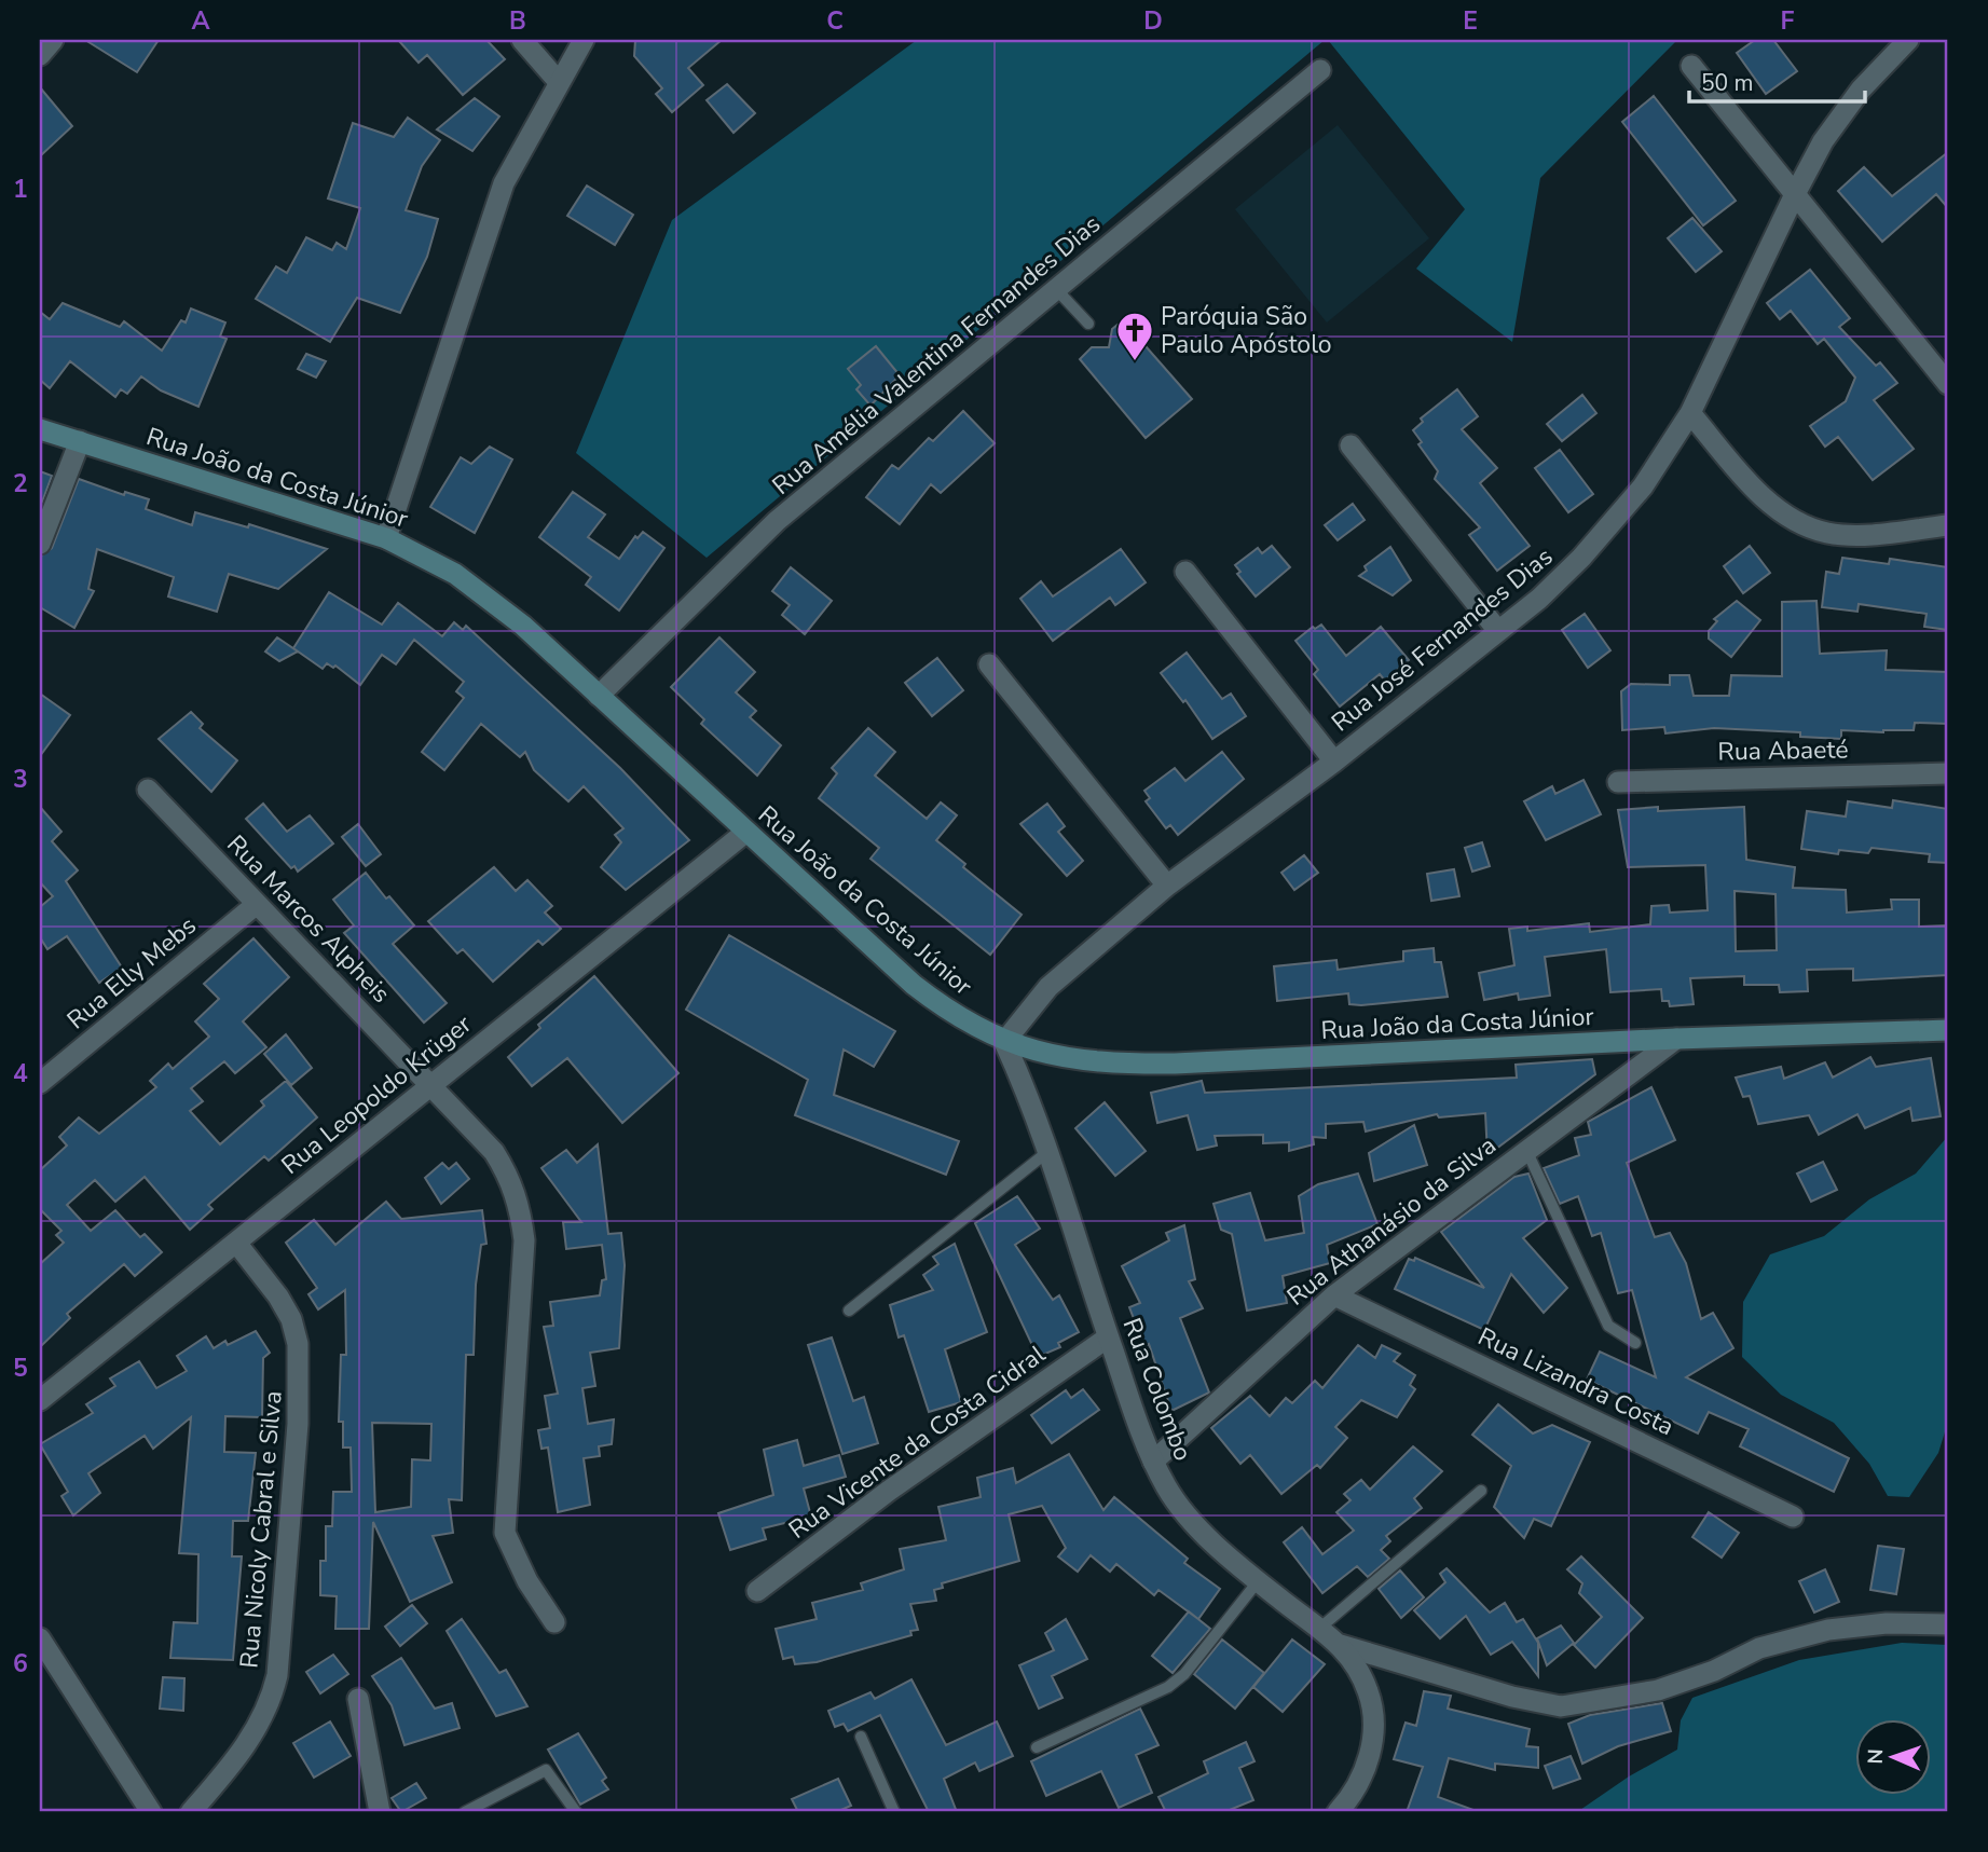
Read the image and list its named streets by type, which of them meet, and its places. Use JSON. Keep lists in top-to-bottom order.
{
  "streets": {
    "main road": ["Rua João da Costa Júnior"],
    "street": [
      "Rua Amélia Valentina Fernandes Dias",
      "Rua José Fernandes Dias",
      "Rua Abaeté",
      "Rua Marcos Alpheis",
      "Rua Elly Mebs",
      "Rua Leopoldo Krüger",
      "Rua Athanásio da Silva",
      "Rua Lizandra Costa",
      "Rua Colombo",
      "Rua Vicente da Costa Cidral",
      "Rua Nicoly Cabral e Silva"
    ]
  },
  "crossings": [
    ["Rua Amélia Valentina Fernandes Dias", "Rua João da Costa Júnior"],
    ["Rua João da Costa Júnior", "Rua José Fernandes Dias"],
    ["Rua João da Costa Júnior", "Rua Leopoldo Krüger"],
    ["Rua João da Costa Júnior", "Rua Athanásio da Silva"],
    ["Rua João da Costa Júnior", "Rua Colombo"],
    ["Rua José Fernandes Dias", "Rua Colombo"],
    ["Rua Marcos Alpheis", "Rua Elly Mebs"],
    ["Rua Marcos Alpheis", "Rua Leopoldo Krüger"],
    ["Rua Leopoldo Krüger", "Rua Nicoly Cabral e Silva"],
    ["Rua Athanásio da Silva", "Rua Lizandra Costa"],
    ["Rua Athanásio da Silva", "Rua Colombo"],
    ["Rua Colombo", "Rua Vicente da Costa Cidral"]
  ],
  "places": {
    "church": ["Paróquia São Paulo Apóstolo"]
  },
  "scale_bar": "50 m",
  "north": "left",
  "grid": {
    "columns": [
      "A",
      "B",
      "C",
      "D",
      "E",
      "F"
    ],
    "rows": [
      "1",
      "2",
      "3",
      "4",
      "5",
      "6"
    ]
  }
}
